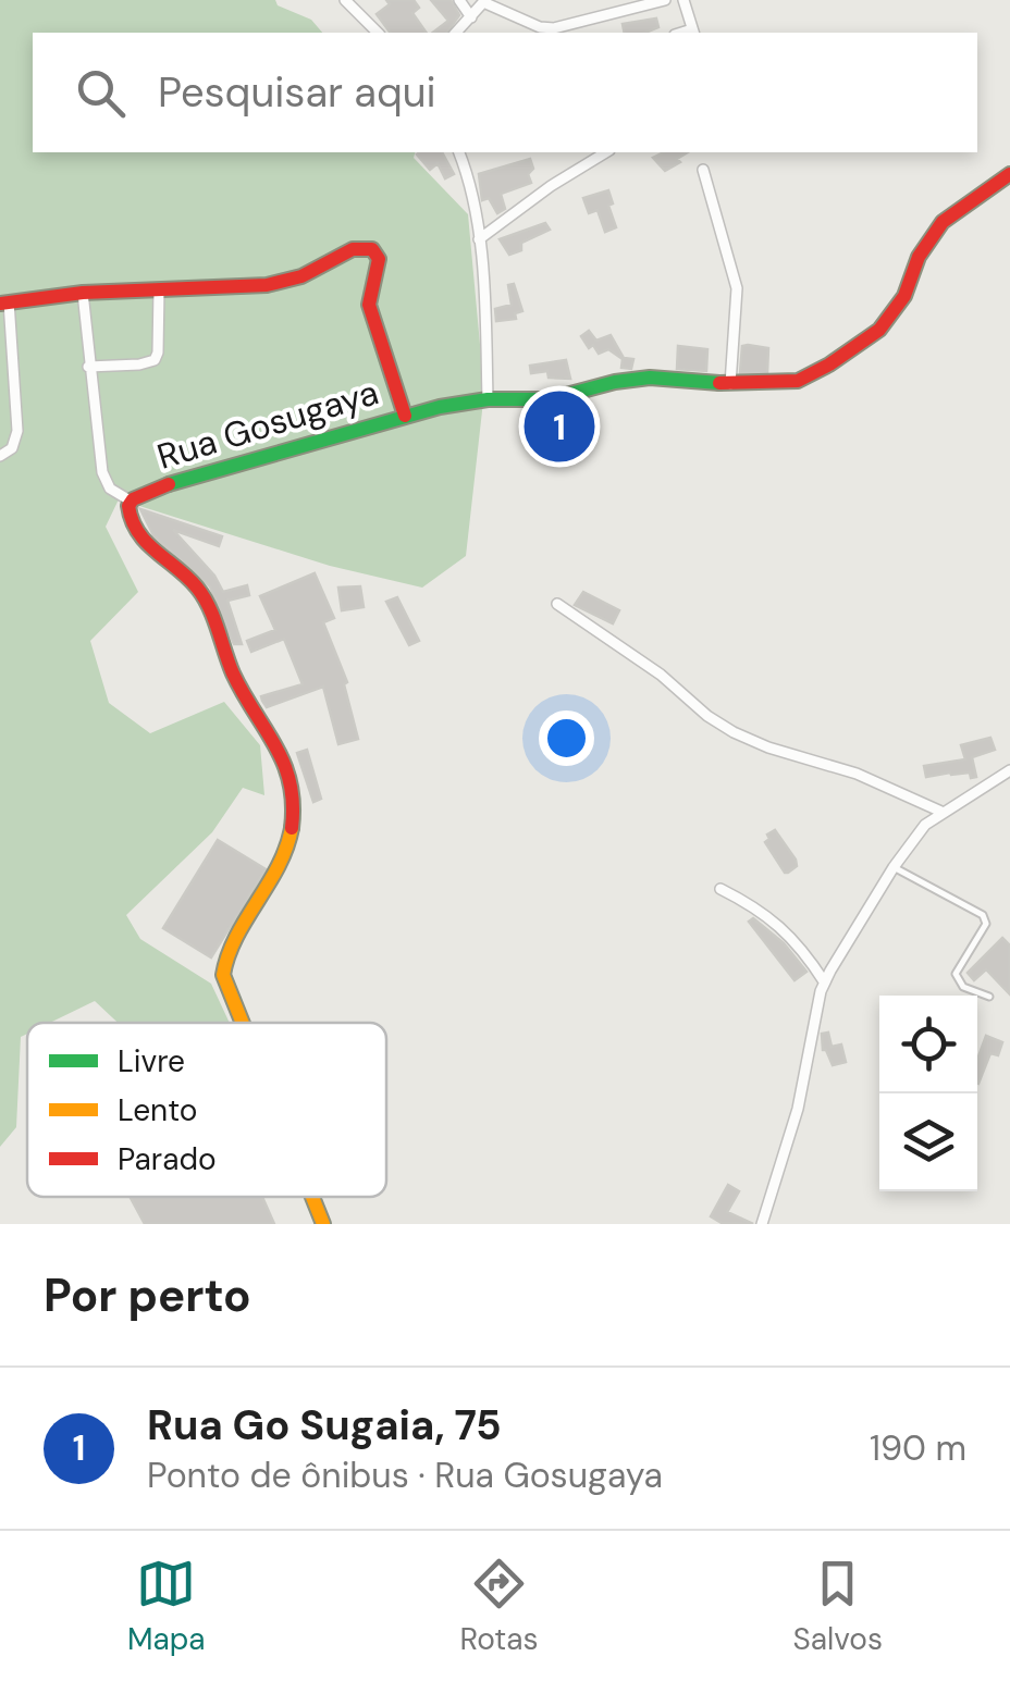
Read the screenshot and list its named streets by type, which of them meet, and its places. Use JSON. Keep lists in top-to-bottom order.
{
  "streets": {
    "street": ["Rua Gosugaya"]
  },
  "legend": ["Livre", "Lento", "Parado"],
  "page": {
    "search": "Pesquisar aqui",
    "pins": "1",
    "heading": "Por perto",
    "list": [
      {
        "mark": "1",
        "name": "Rua Go Sugaia, 75",
        "note": "Ponto de ônibus · Rua Gosugaya",
        "value": "190 m"
      }
    ],
    "nav": ["Mapa", "Rotas", "Salvos"]
  }
}
